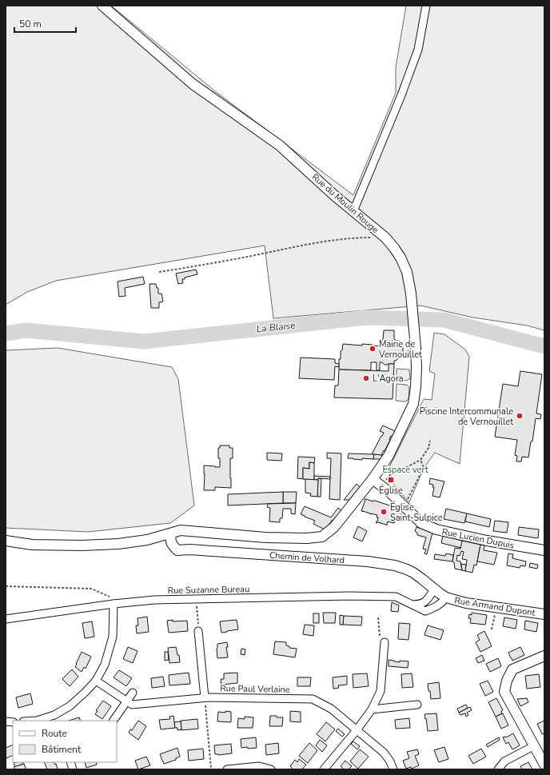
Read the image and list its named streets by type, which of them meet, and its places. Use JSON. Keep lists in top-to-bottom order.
{
  "streets": {
    "street": [
      "Rue du Moulin Rouge",
      "Rue Lucien Dupuis",
      "Chemin de Volhard",
      "Rue Suzanne Bureau",
      "Rue Armand Dupont",
      "Rue Paul Verlaine"
    ]
  },
  "crossings": [
    ["Rue du Moulin Rouge", "Rue Lucien Dupuis"],
    ["Rue du Moulin Rouge", "Chemin de Volhard"],
    ["Rue Lucien Dupuis", "Chemin de Volhard"],
    ["Chemin de Volhard", "Rue Suzanne Bureau"],
    ["Chemin de Volhard", "Rue Armand Dupont"],
    ["Rue Suzanne Bureau", "Rue Armand Dupont"]
  ],
  "water": ["La Blaise"],
  "parks": ["Espace vert"],
  "places": {
    "other": [
      "Mairie de Vernouillet",
      "L'Agora",
      "Piscine Intercommunale de Vernouillet",
      "Église Saint-Sulpice"
    ],
    "transit": ["Église"]
  },
  "legend": ["Route", "Bâtiment"],
  "scale_bar": "50 m"
}
